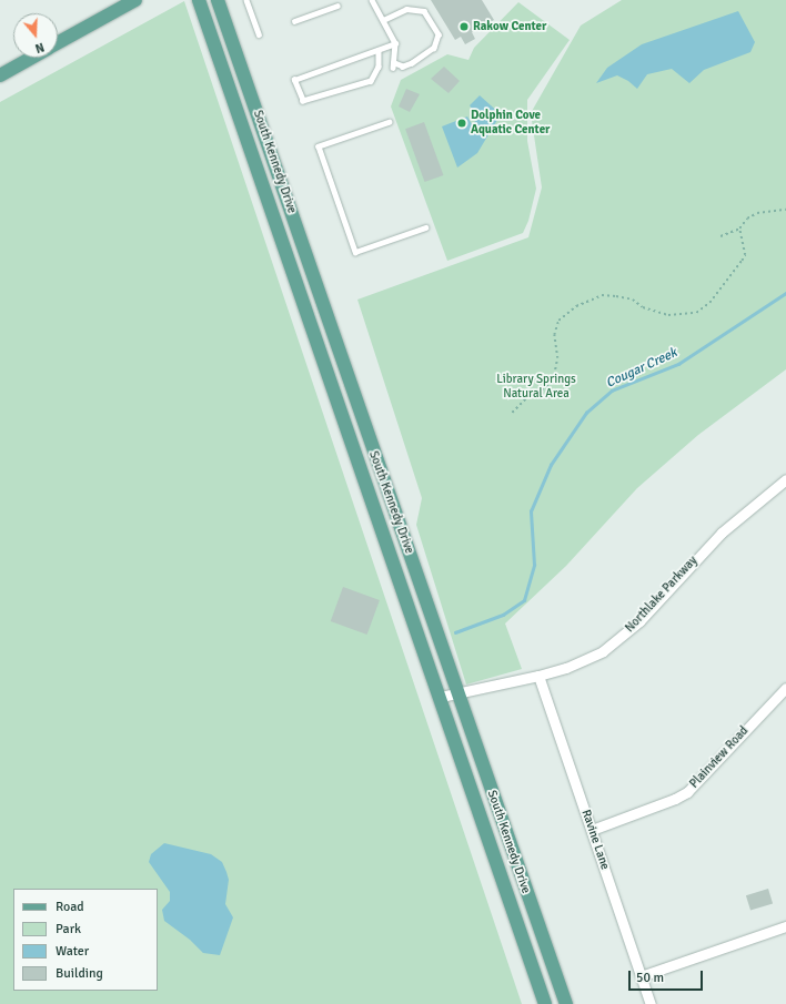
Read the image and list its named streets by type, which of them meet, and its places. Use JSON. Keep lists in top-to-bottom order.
{
  "streets": {
    "main road": ["South Kennedy Drive"],
    "street": ["Northlake Parkway", "Plainview Road", "Ravine Lane"]
  },
  "crossings": [
    ["South Kennedy Drive", "Northlake Parkway"],
    ["Northlake Parkway", "Ravine Lane"],
    ["Plainview Road", "Ravine Lane"]
  ],
  "water": ["Cougar Creek"],
  "parks": ["Library Springs Natural Area"],
  "places": ["Rakow Center", "Dolphin Cove Aquatic Center"],
  "legend": [
    "Road",
    "Park",
    "Water",
    "Building"
  ],
  "scale_bar": "50 m",
  "north": "bottom"
}
